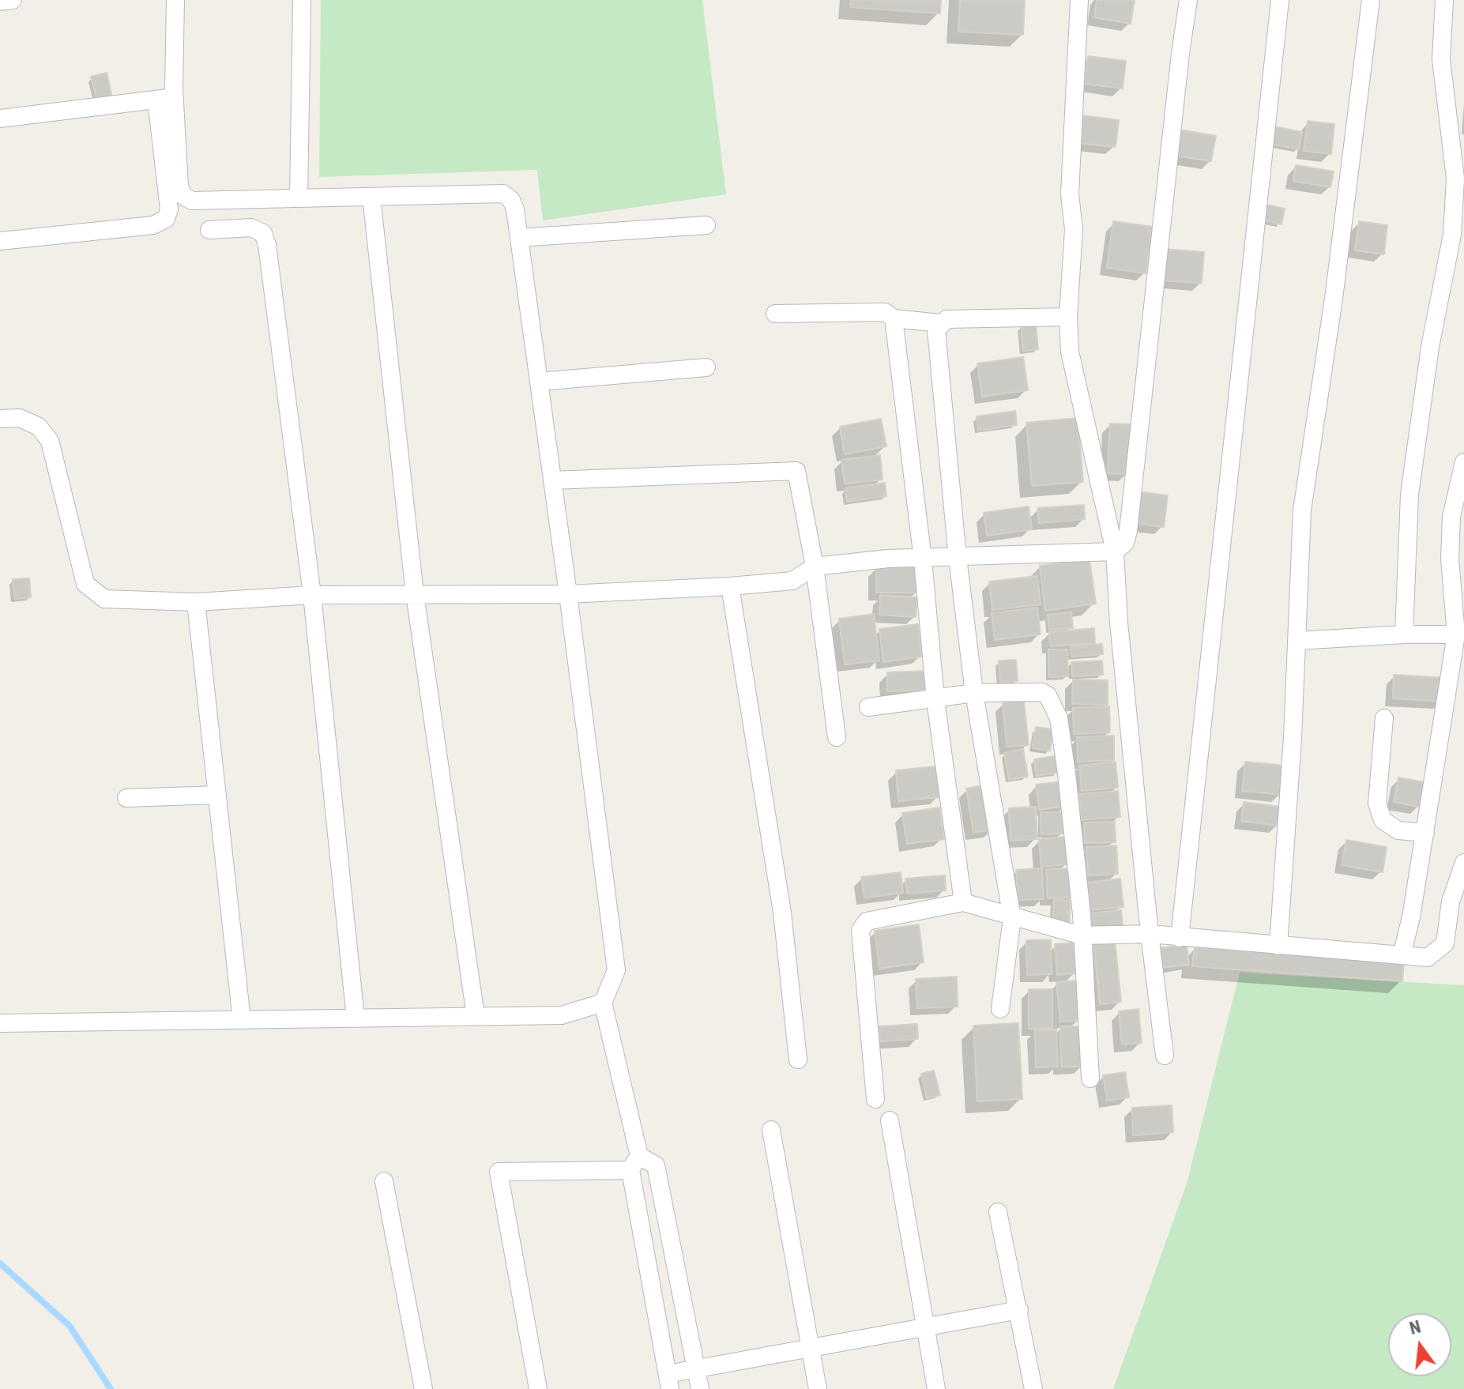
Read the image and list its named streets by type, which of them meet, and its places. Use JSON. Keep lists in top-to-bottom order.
{
  "north": "top"
}
